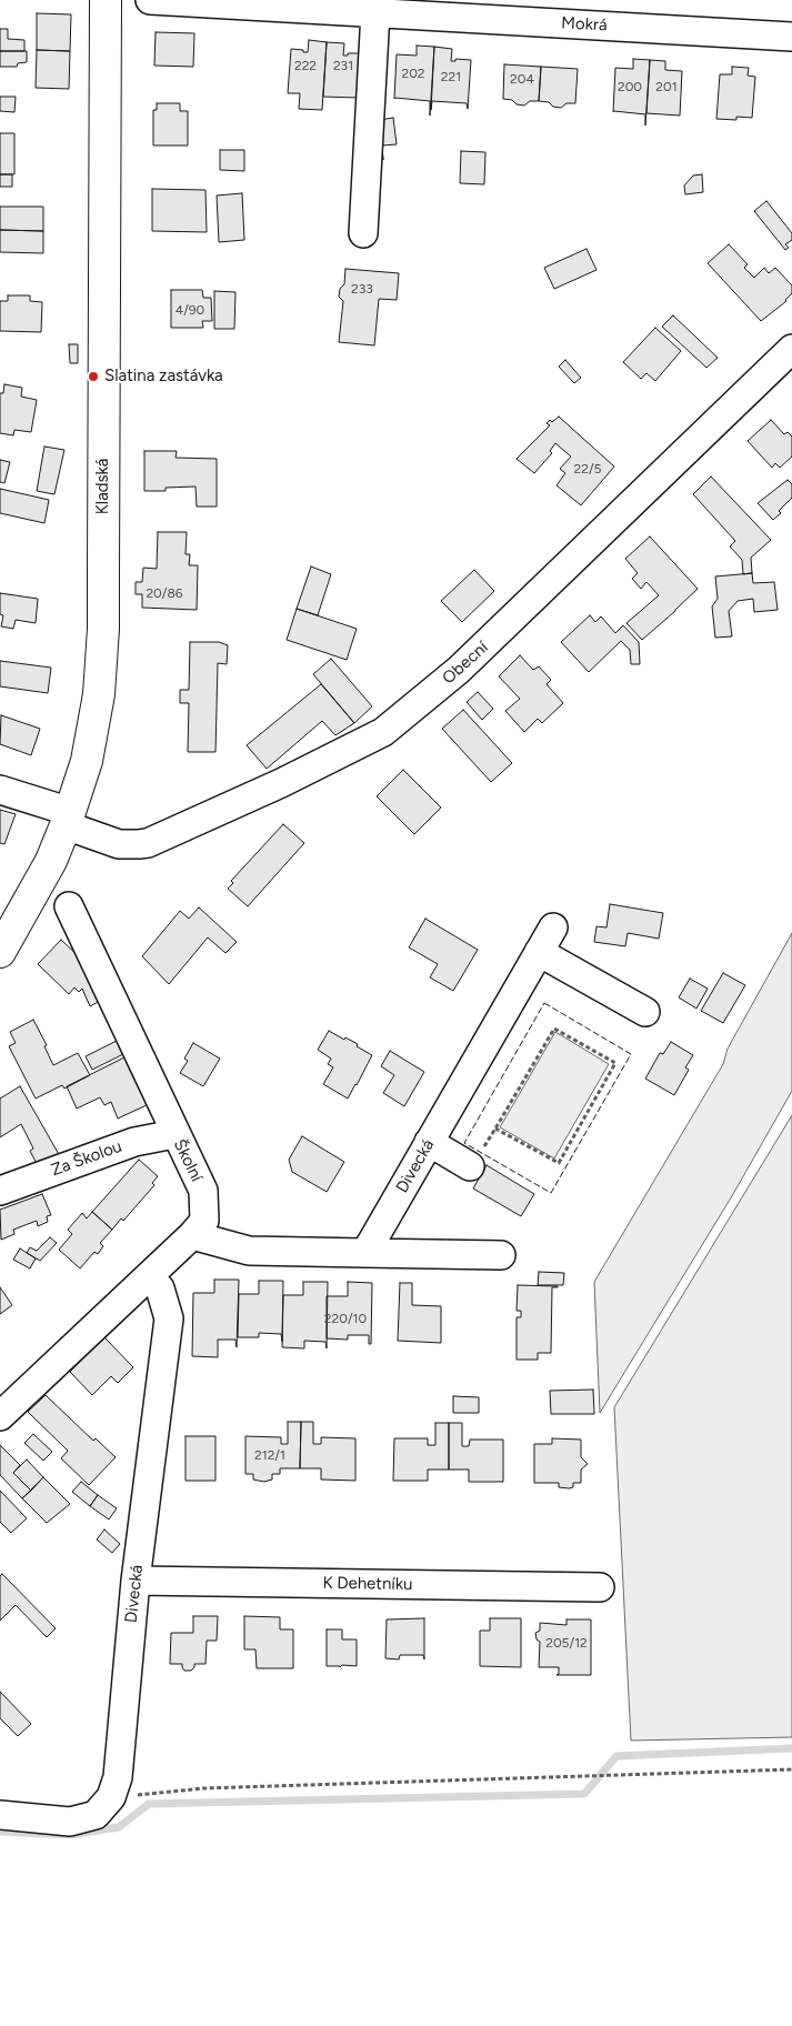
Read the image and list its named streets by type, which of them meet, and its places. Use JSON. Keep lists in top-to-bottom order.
{
  "streets": {
    "main road": ["Kladská"],
    "street": [
      "Mokrá",
      "Obecní",
      "Za Školou",
      "Školní",
      "Divecká",
      "K Dehetníku"
    ]
  },
  "crossings": [
    ["Kladská", "Obecní"],
    ["Za Školou", "Školní"],
    ["Školní", "Divecká"],
    ["Divecká", "K Dehetníku"]
  ],
  "places": ["Slatina zastávka"],
  "house_numbers": [
    "222",
    "231",
    "202",
    "221",
    "204",
    "200",
    "201",
    "233",
    "4/90",
    "22/5",
    "20/86",
    "220/10",
    "212/1",
    "205/12"
  ]
}
